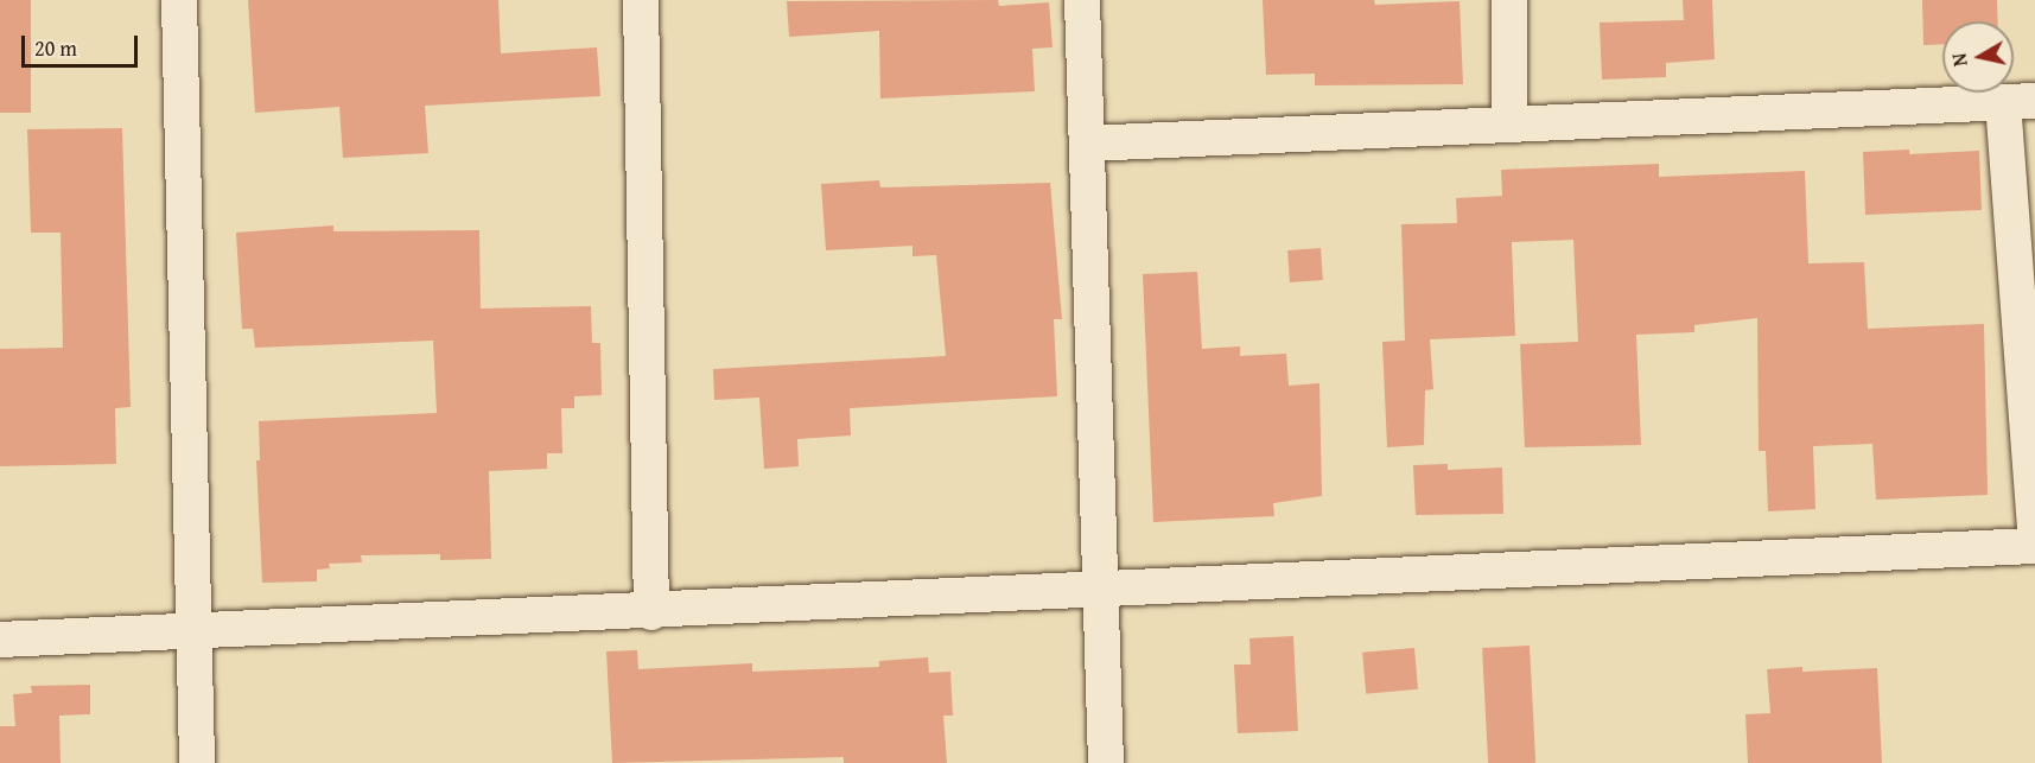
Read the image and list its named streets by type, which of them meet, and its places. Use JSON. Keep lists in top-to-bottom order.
{
  "scale_bar": "20 m",
  "north": "left"
}
